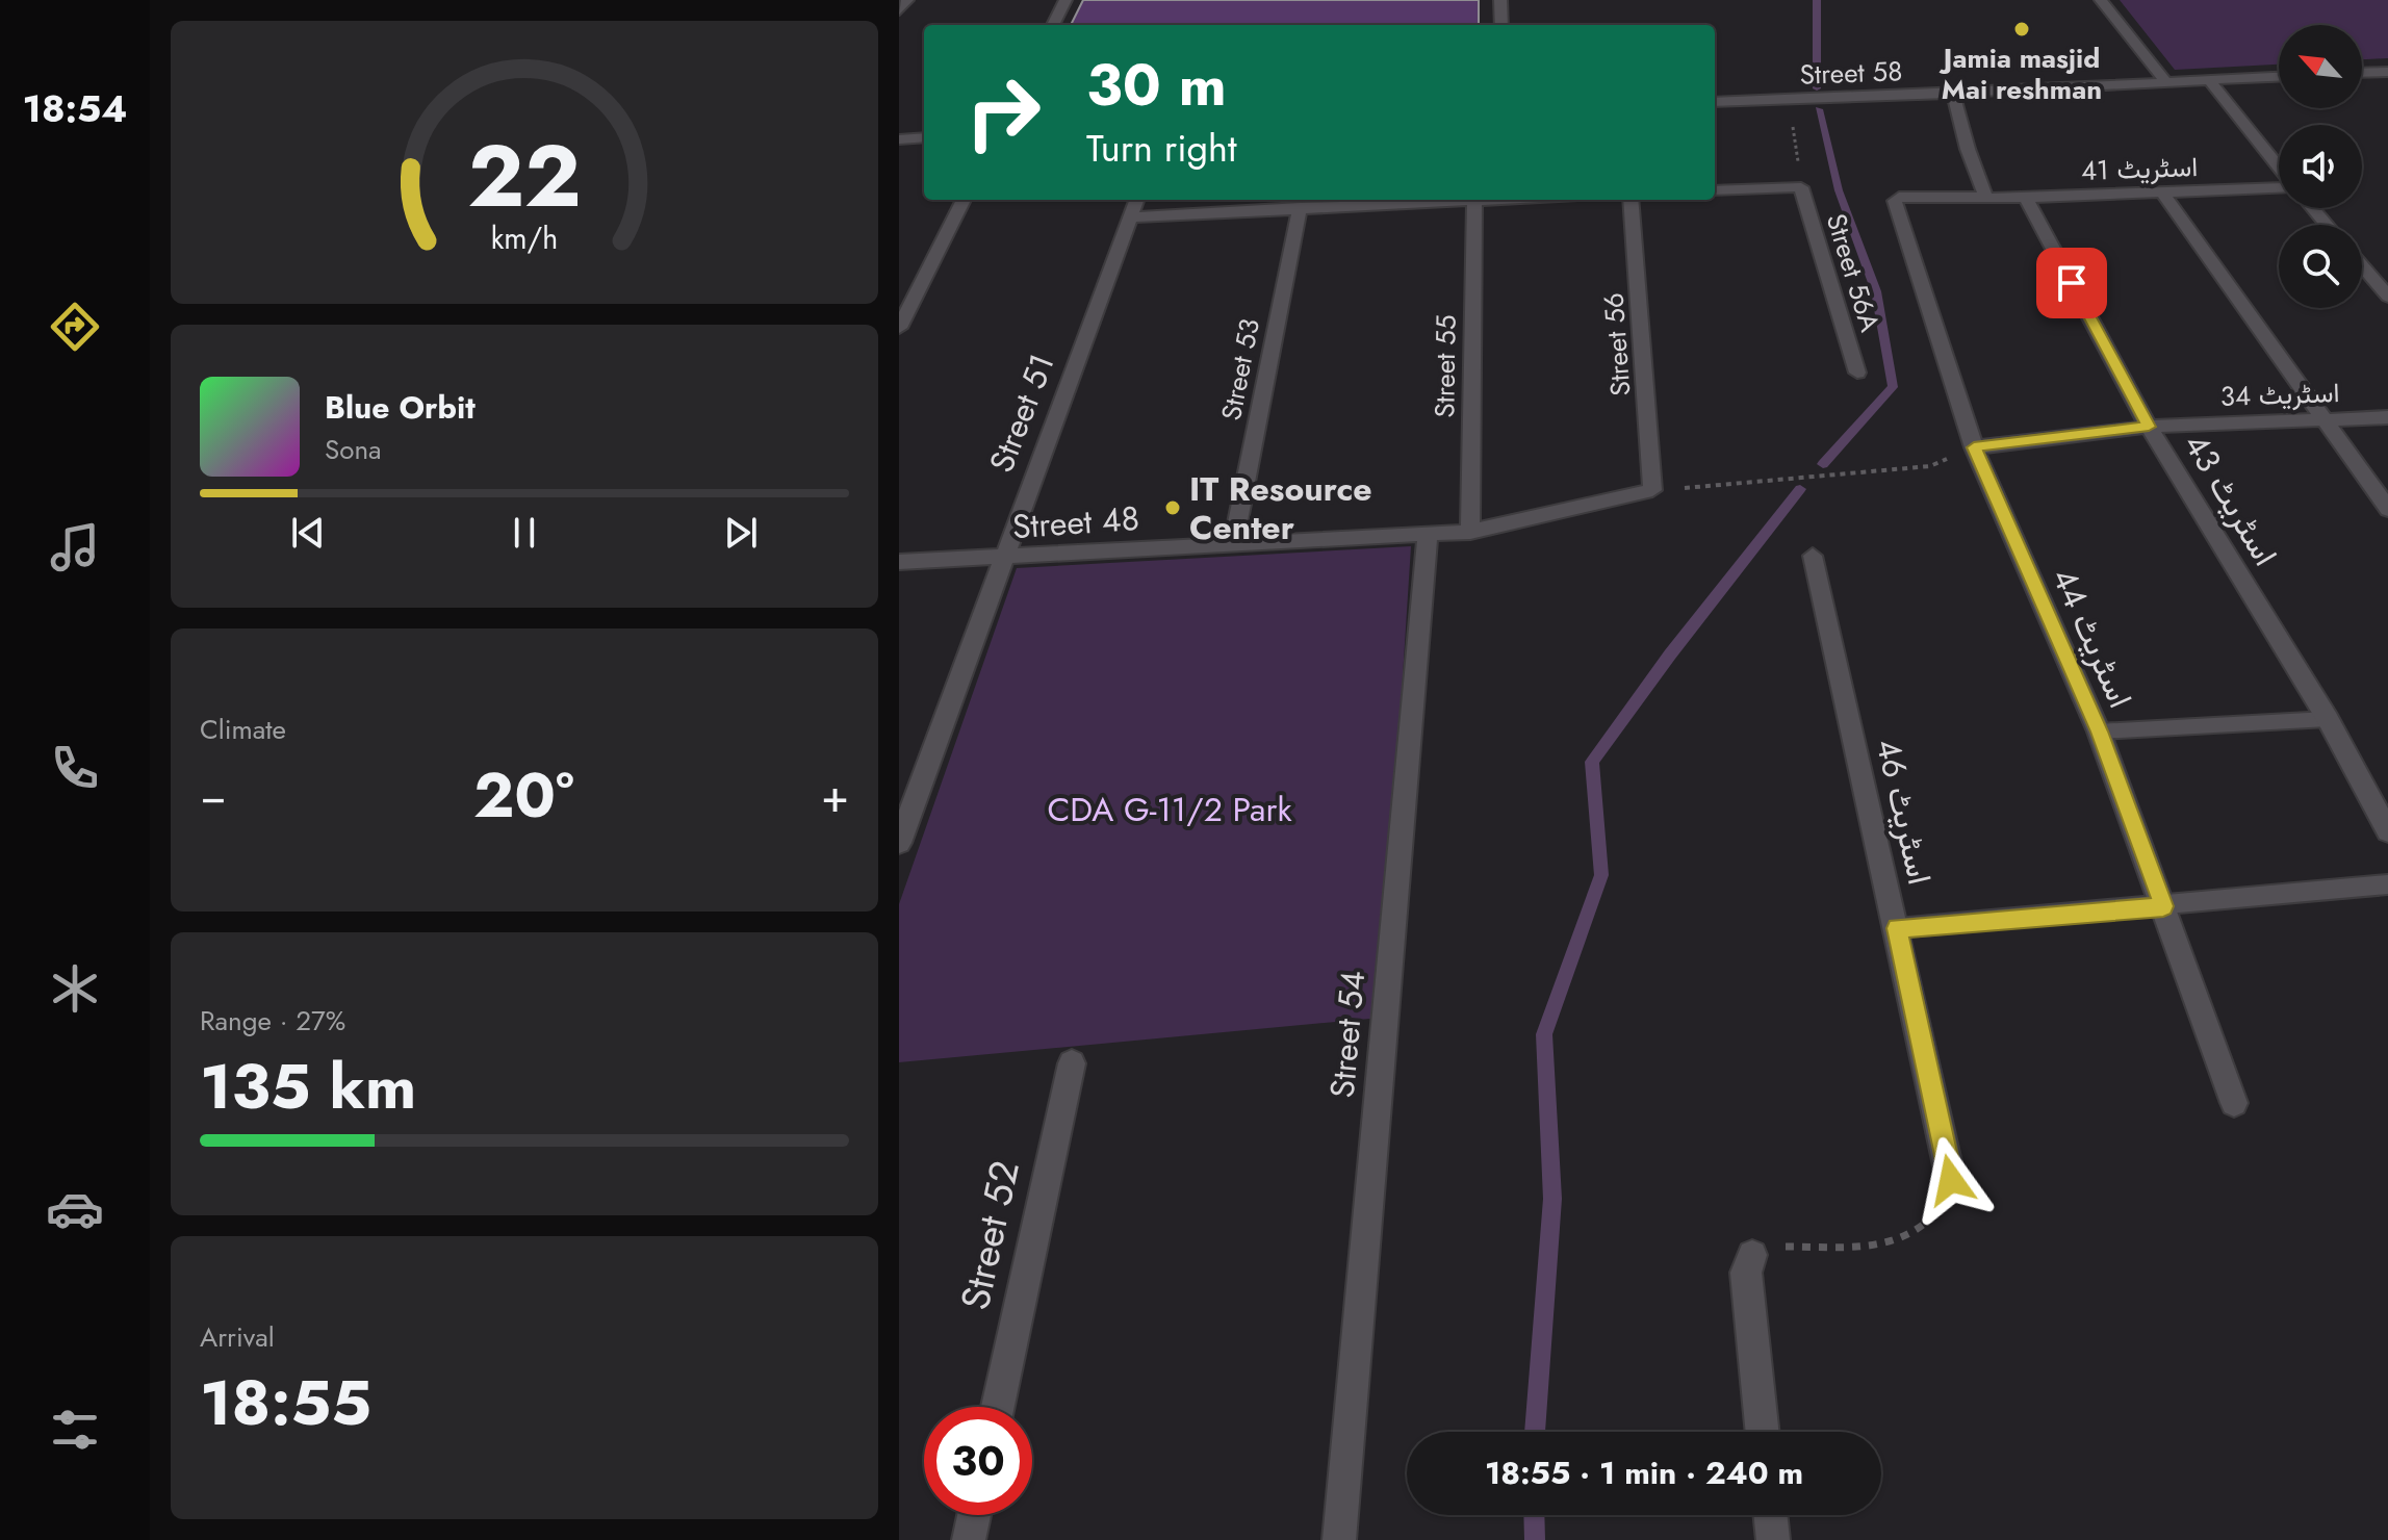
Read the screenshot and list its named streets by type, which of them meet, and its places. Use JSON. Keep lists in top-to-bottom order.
{
  "streets": {
    "street": [
      "Street 58",
      "اسٹریٹ 41",
      "Street 56A",
      "Street 56",
      "Street 55",
      "Street 53",
      "اسٹریٹ 34",
      "Street 51",
      "اسٹریٹ 43",
      "Street 48",
      "اسٹریٹ 44",
      "اسٹریٹ 46",
      "Street 54",
      "Street 52"
    ]
  },
  "crossings": [
    ["اسٹریٹ 41", "اسٹریٹ 43"],
    ["اسٹریٹ 41", "اسٹریٹ 44"],
    ["Street 56", "Street 48"],
    ["Street 55", "Street 48"],
    ["Street 53", "Street 48"],
    ["اسٹریٹ 34", "اسٹریٹ 43"],
    ["اسٹریٹ 34", "اسٹریٹ 44"],
    ["Street 51", "Street 48"],
    ["Street 48", "Street 54"]
  ],
  "parks": ["CDA G-11/2 Park"],
  "places": ["Jamia masjid Mai reshman", "IT Resource Center"],
  "north": "top left",
  "page": {
    "tabs": "18:54",
    "turn": ["30 m", "Turn right"],
    "song": ["Blue Orbit", "Sona"],
    "tile": [
      "Climate",
      ["Range · 27%", "135 km"],
      ["Arrival", "18:55"]
    ],
    "heat": ["−", "20°", "+"],
    "limit": "30",
    "trip": "18:55 · 1 min · 240 m",
    "gauge": ["22", "km/h"]
  }
}
